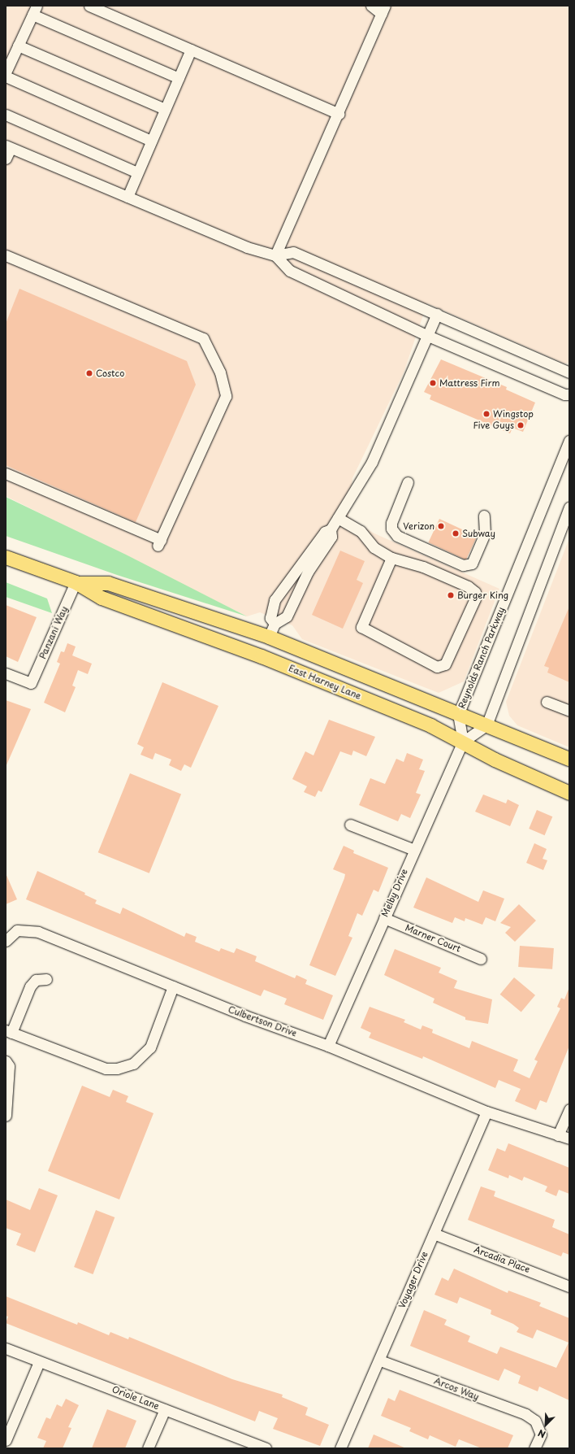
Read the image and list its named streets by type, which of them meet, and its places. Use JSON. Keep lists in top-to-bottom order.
{
  "streets": {
    "main road": ["East Harney Lane"],
    "street": [
      "Panzani Way",
      "Reynolds Ranch Parkway",
      "Melby Drive",
      "Marner Court",
      "Culbertson Drive",
      "Arcadia Place",
      "Voyager Drive",
      "Arcos Way",
      "Oriole Lane"
    ]
  },
  "crossings": [
    ["Panzani Way", "East Harney Lane"],
    ["Reynolds Ranch Parkway", "East Harney Lane"],
    ["Reynolds Ranch Parkway", "Melby Drive"],
    ["East Harney Lane", "Melby Drive"],
    ["Melby Drive", "Marner Court"],
    ["Melby Drive", "Culbertson Drive"],
    ["Culbertson Drive", "Voyager Drive"],
    ["Arcadia Place", "Voyager Drive"],
    ["Voyager Drive", "Arcos Way"]
  ],
  "places": [
    "Costco",
    "Mattress Firm",
    "Wingstop",
    "Five Guys",
    "Verizon",
    "Subway",
    "Burger King"
  ],
  "north": "bottom left"
}
